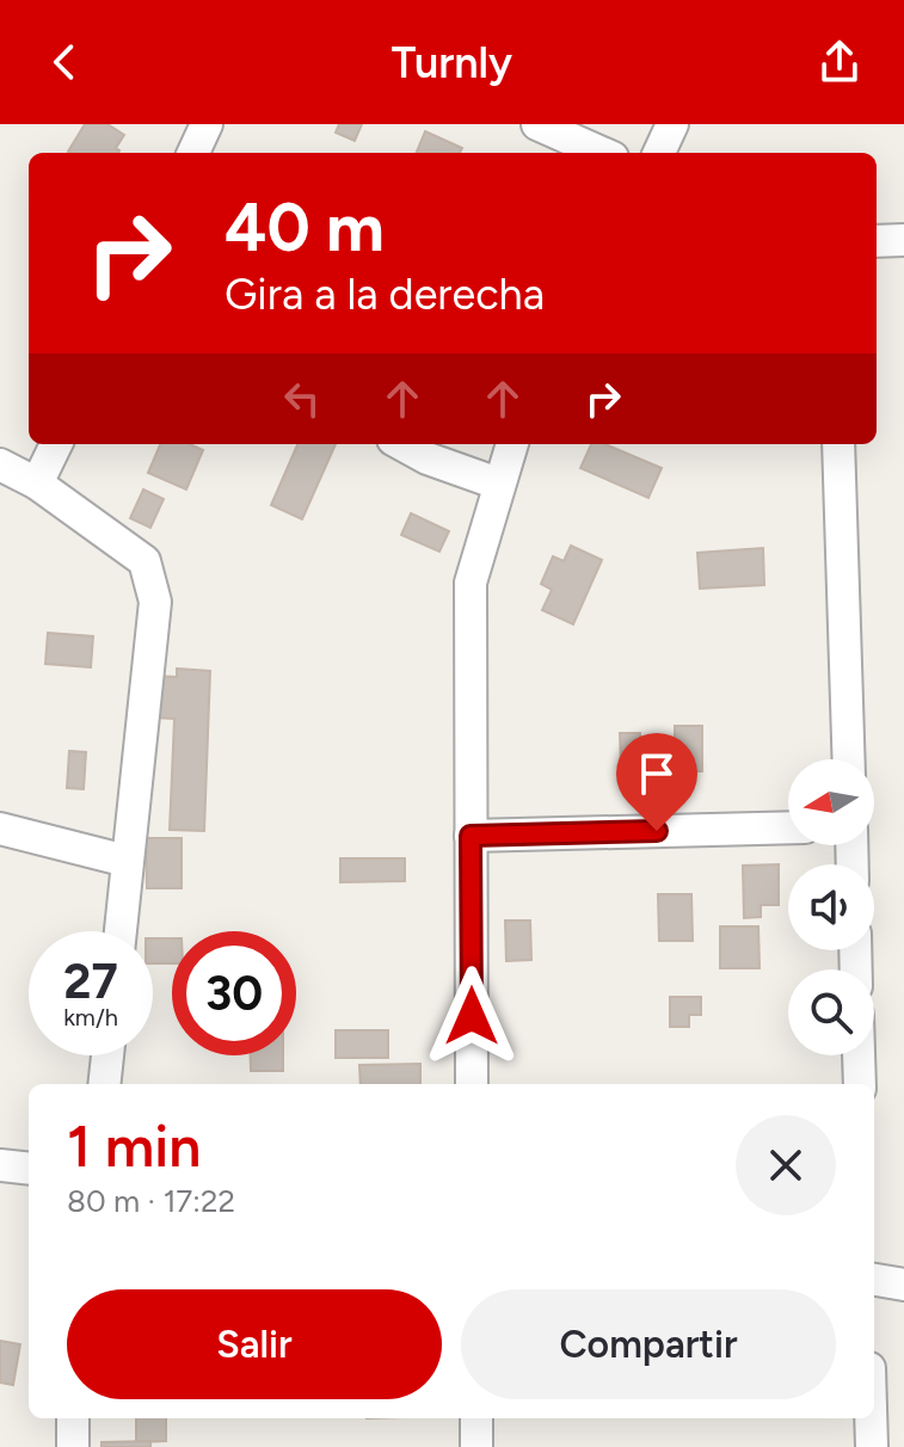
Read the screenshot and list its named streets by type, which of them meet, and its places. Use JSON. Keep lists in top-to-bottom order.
{
  "north": "left",
  "page": {
    "header": "Turnly",
    "turn": ["40 m", "Gira a la derecha"],
    "speed": "27 km/h",
    "limit": "30",
    "heading": ["1 min", "80 m · 17:22"],
    "buttons": ["Salir", "Compartir"]
  }
}
